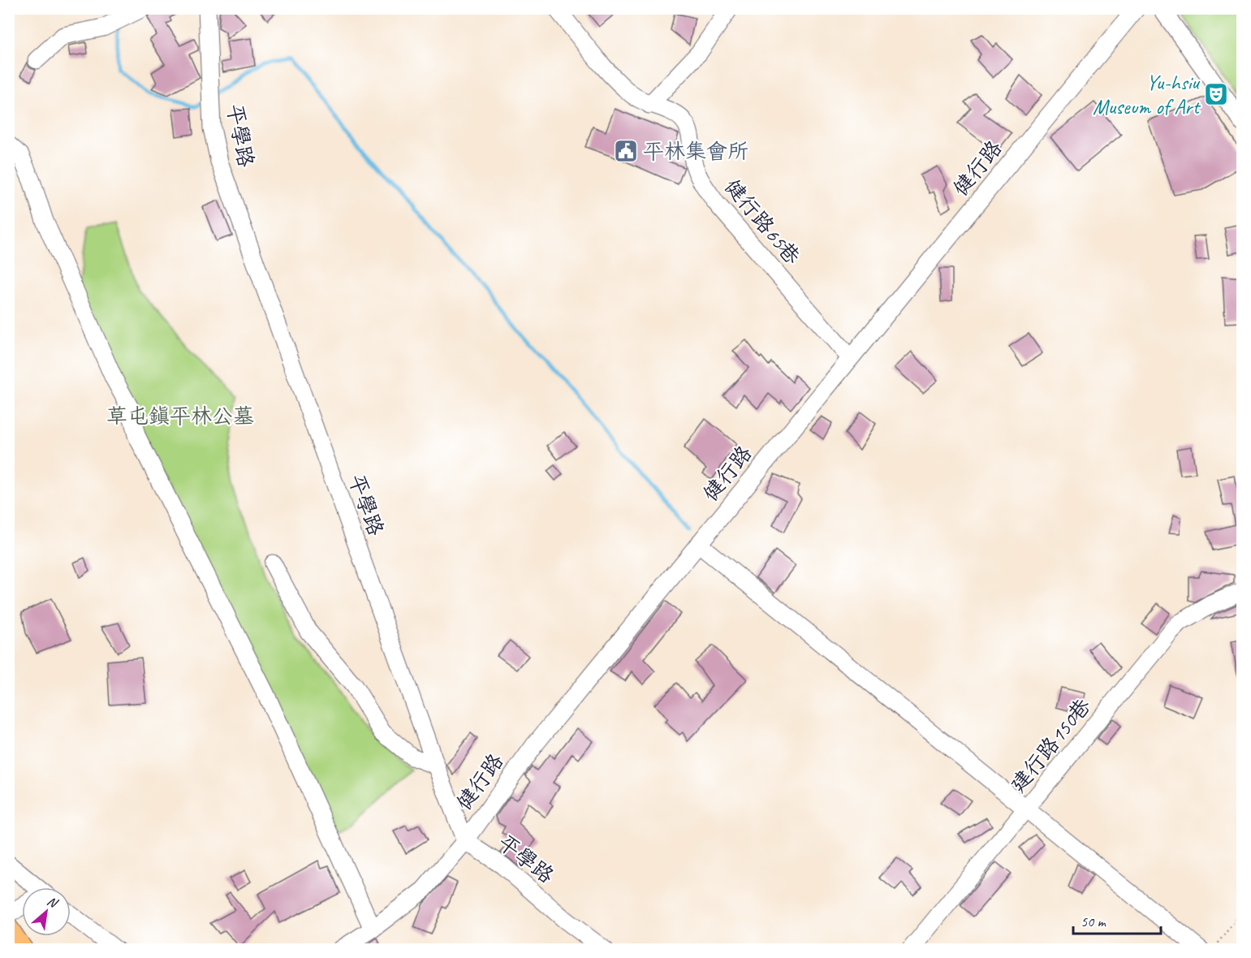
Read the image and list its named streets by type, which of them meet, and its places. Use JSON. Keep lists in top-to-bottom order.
{
  "streets": {
    "street": [
      "平學路",
      "健行路",
      "健行路65巷",
      "建行路150巷"
    ]
  },
  "crossings": [
    ["平學路", "健行路"],
    ["健行路", "健行路65巷"]
  ],
  "parks": ["草屯鎮平林公墓"],
  "places": {
    "theatre": ["Yu-hsiu Museum of Art"],
    "public building": ["平林集會所"]
  },
  "scale_bar": "50 m",
  "north": "top right"
}
